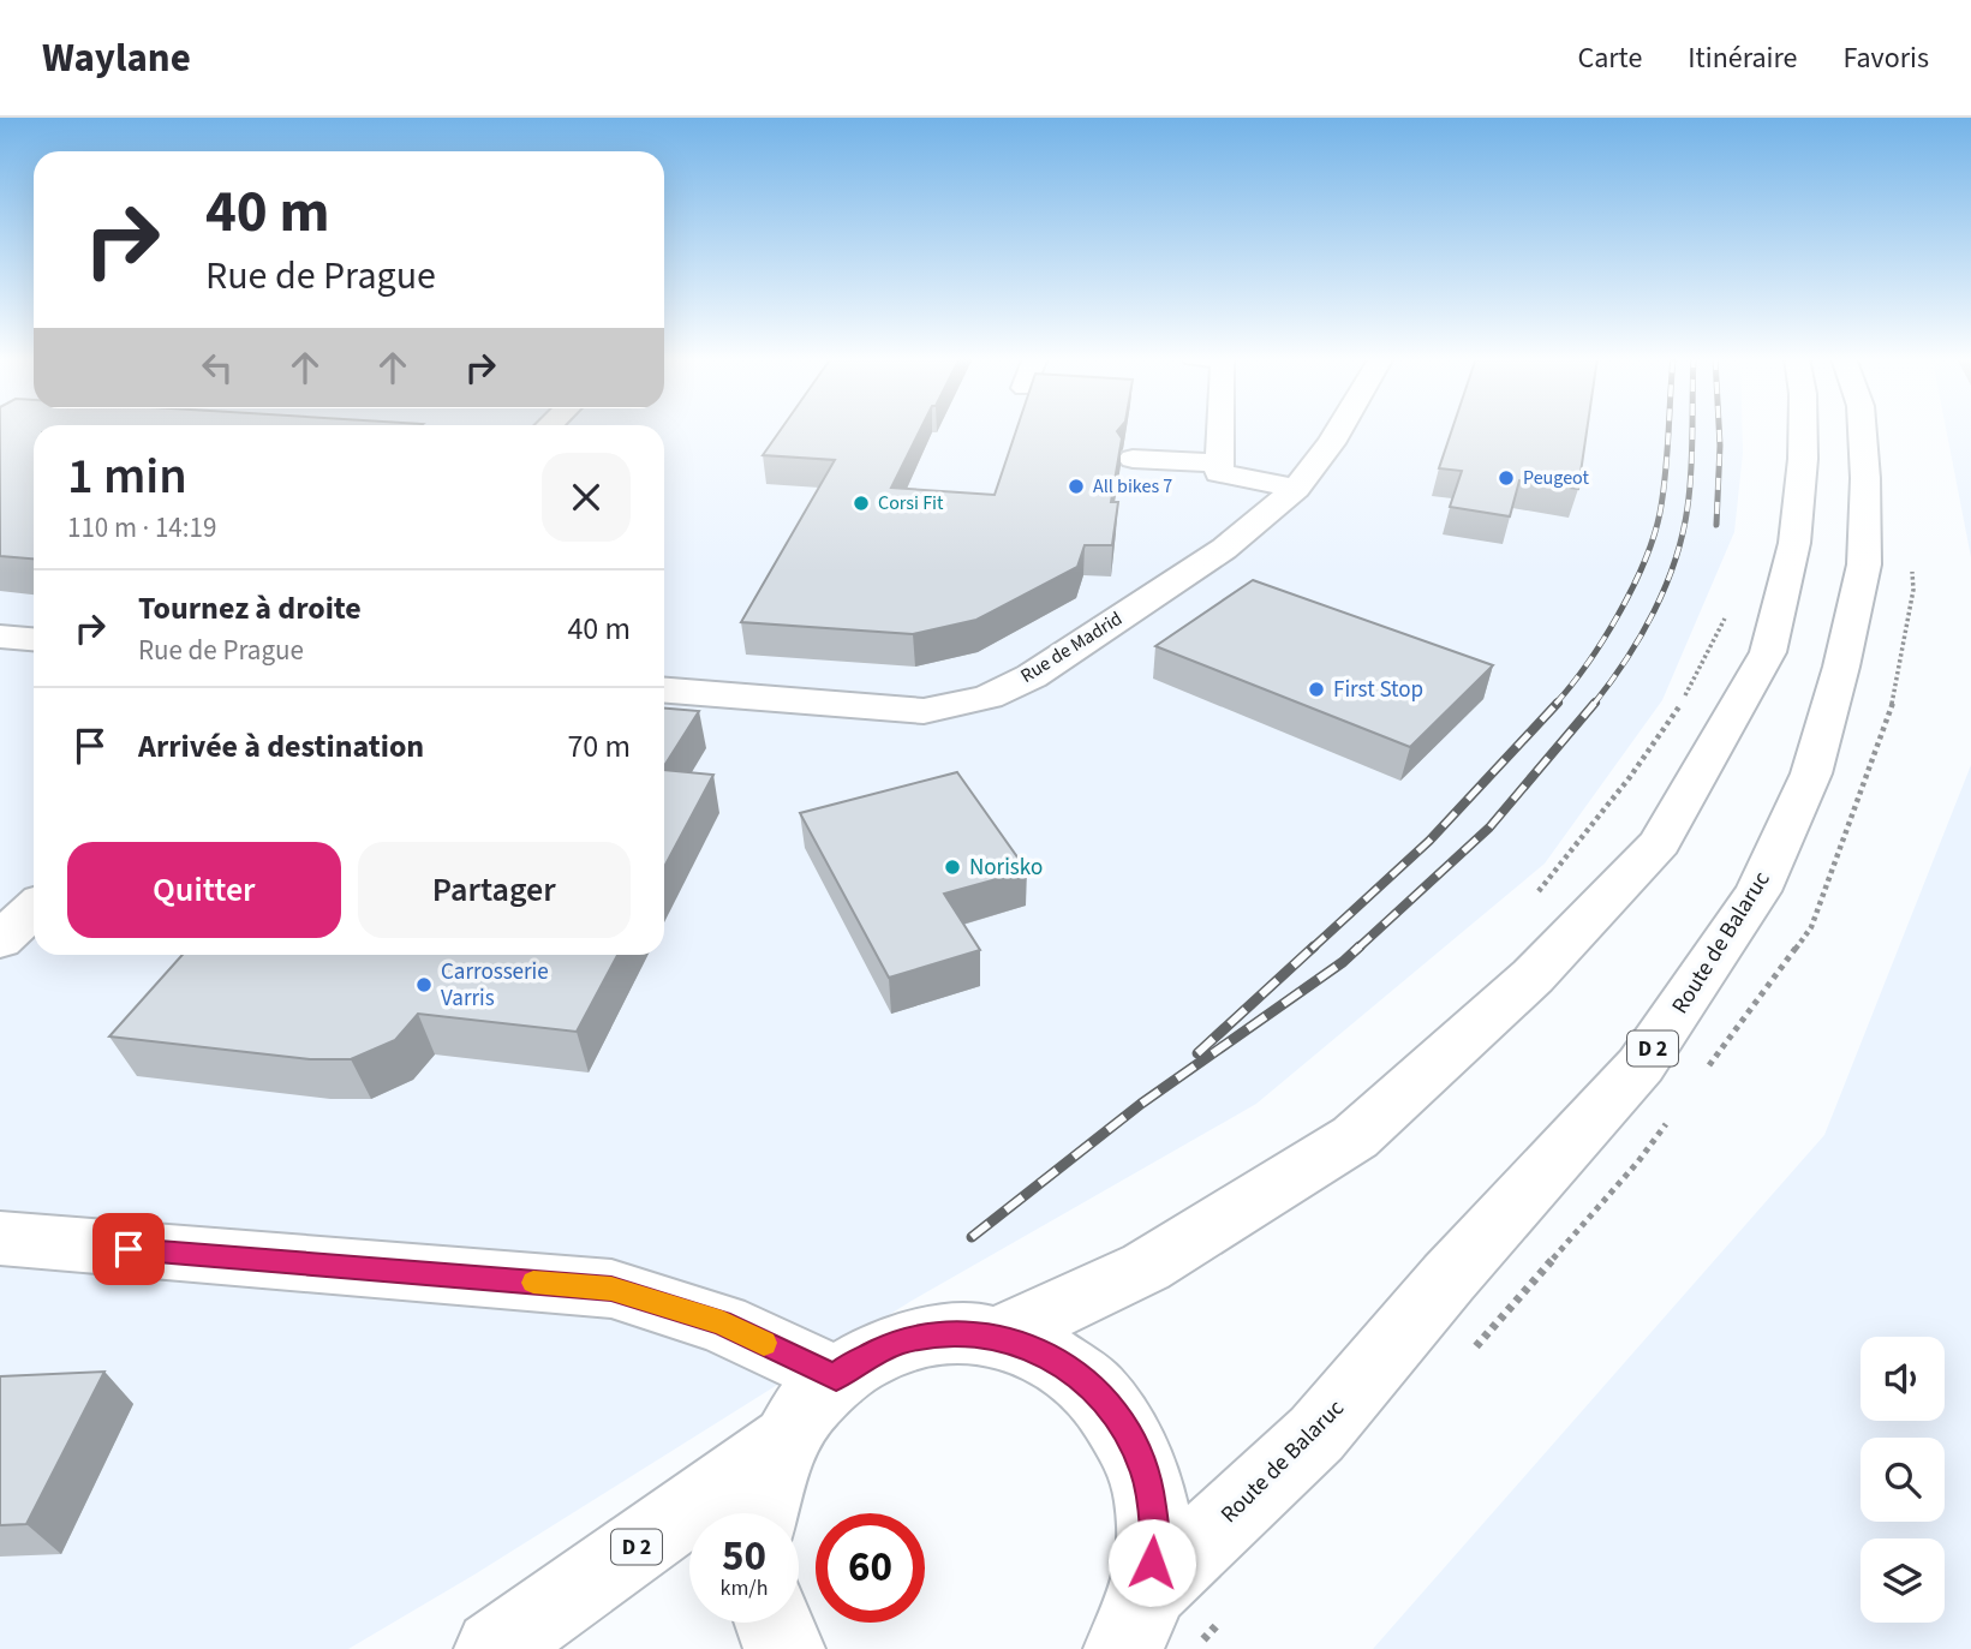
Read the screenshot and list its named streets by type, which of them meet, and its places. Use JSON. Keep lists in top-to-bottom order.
{
  "streets": {
    "main road": ["Rue de Madrid", "Route de Balaruc", "D 2"]
  },
  "crossings": [
    ["Route de Balaruc", "D 2"]
  ],
  "places": [
    "Peugeot",
    "All bikes 7",
    "Corsi Fit",
    "First Stop",
    "Norisko",
    "Carrosserie Varris"
  ],
  "page": {
    "header": "Waylane",
    "nav": ["Carte", "Itinéraire", "Favoris"],
    "turn": ["40 m", "Rue de Prague"],
    "heading": ["1 min", "110 m · 14:19"],
    "list": [
      {
        "name": "Tournez à droite",
        "note": "Rue de Prague",
        "value": "40 m"
      },
      {
        "name": "Arrivée à destination",
        "value": "70 m"
      }
    ],
    "buttons": ["Quitter", "Partager"],
    "speed": "50 km/h",
    "limit": "60"
  }
}
